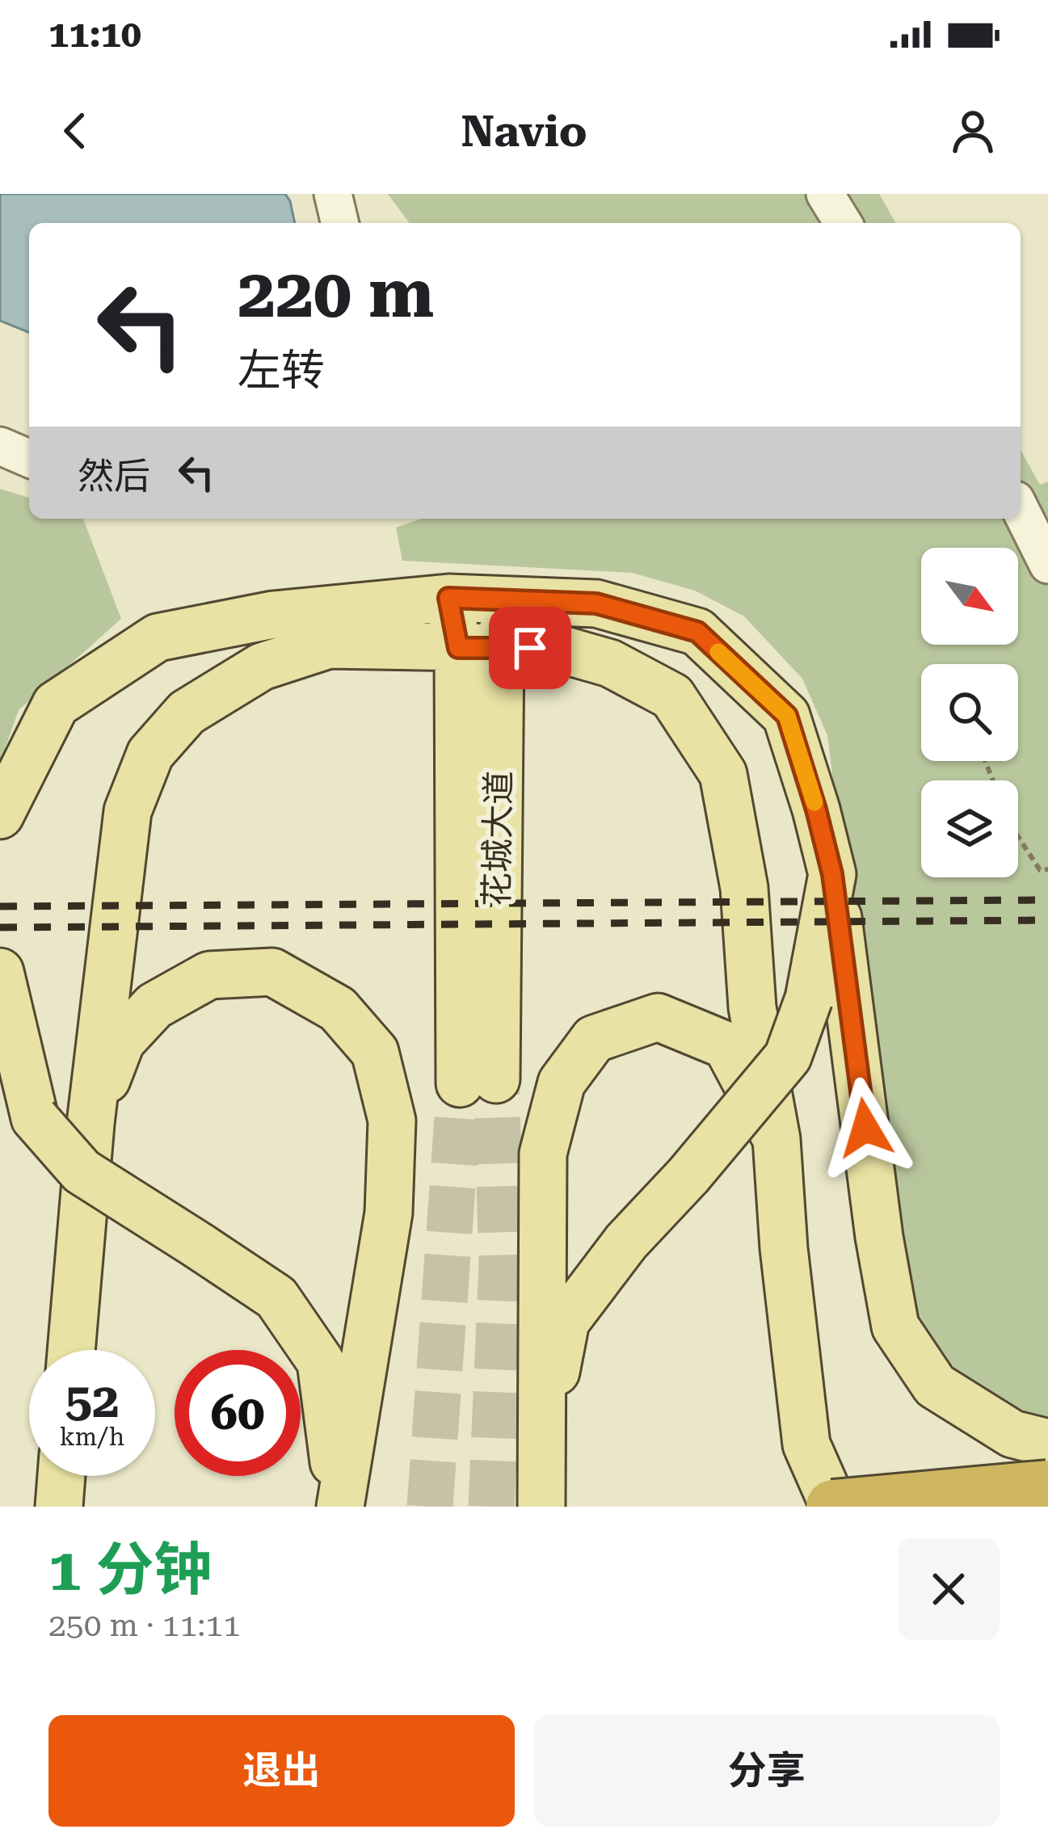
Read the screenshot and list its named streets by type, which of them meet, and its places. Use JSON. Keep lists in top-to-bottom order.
{
  "north": "bottom right",
  "page": {
    "status": "11:10",
    "header": "Navio",
    "turn": ["220 m", "左转"],
    "then": "然后",
    "speed": "52 km/h",
    "limit": "60",
    "heading": ["1 分钟", "250 m · 11:11"],
    "buttons": ["退出", "分享"]
  }
}
